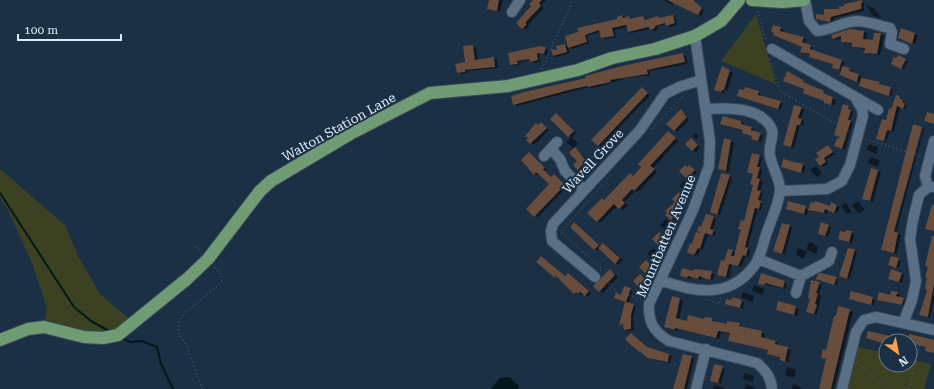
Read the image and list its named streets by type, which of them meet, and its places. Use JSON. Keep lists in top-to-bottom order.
{
  "streets": {
    "main road": ["Walton Station Lane"],
    "street": ["Wavell Grove", "Mountbatten Avenue"]
  },
  "crossings": [
    ["Walton Station Lane", "Mountbatten Avenue"],
    ["Wavell Grove", "Mountbatten Avenue"]
  ],
  "scale_bar": "100 m",
  "north": "bottom right"
}
